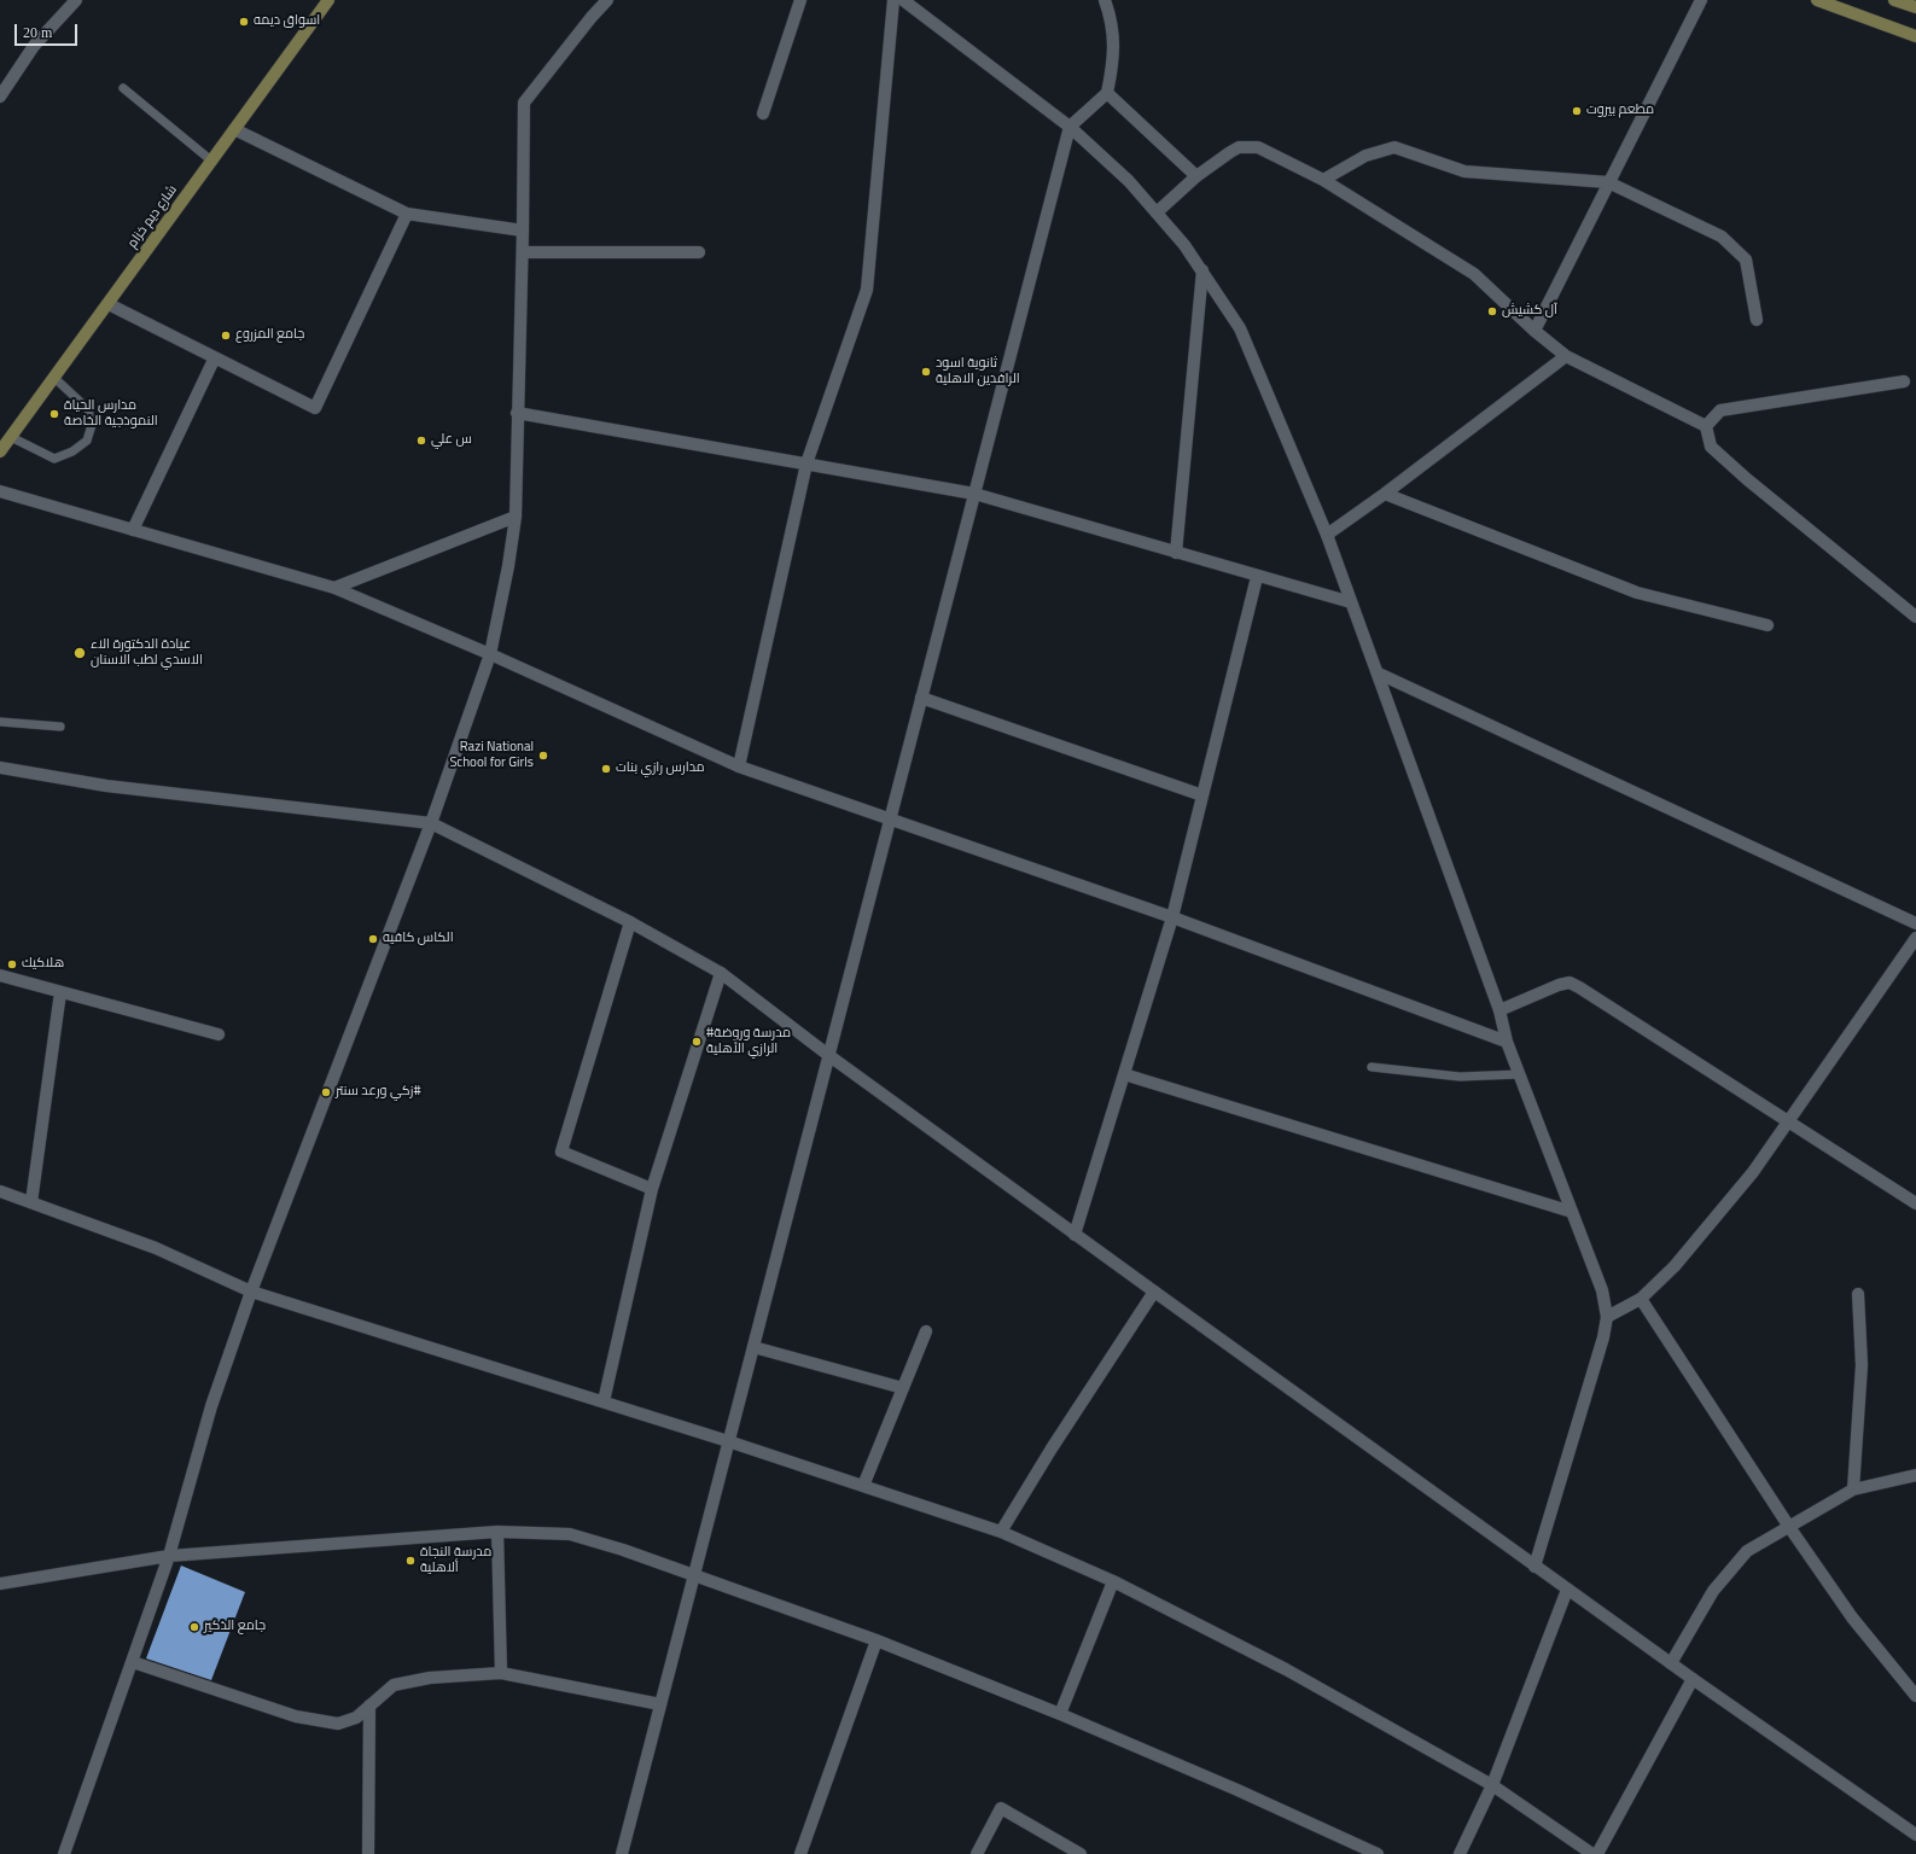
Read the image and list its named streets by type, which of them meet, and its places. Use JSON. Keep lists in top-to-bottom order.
{
  "streets": {
    "main road": ["شارع ديم خزام"]
  },
  "places": [
    "اسواق ديمه",
    "مطعم بيروت",
    "آل كشيش",
    "جامع المزروع",
    "ثانوية اسود الرافدين الاهلية",
    "مدارس الحياة النموذجية الخاصة",
    "س علي",
    "عيادة الدكتورة الاء الاسدي لطب الاسنان",
    "Razi National School for Girls",
    "مدارس رازي بنات",
    "الكاس كافيه",
    "هلاكيك",
    "#مدرسة وروضة الرازي الأهلية",
    "زكي ورعد سنتر#",
    "مدرسة النجاة ألاهلية",
    "جامع الذكير"
  ],
  "scale_bar": "20 m"
}
